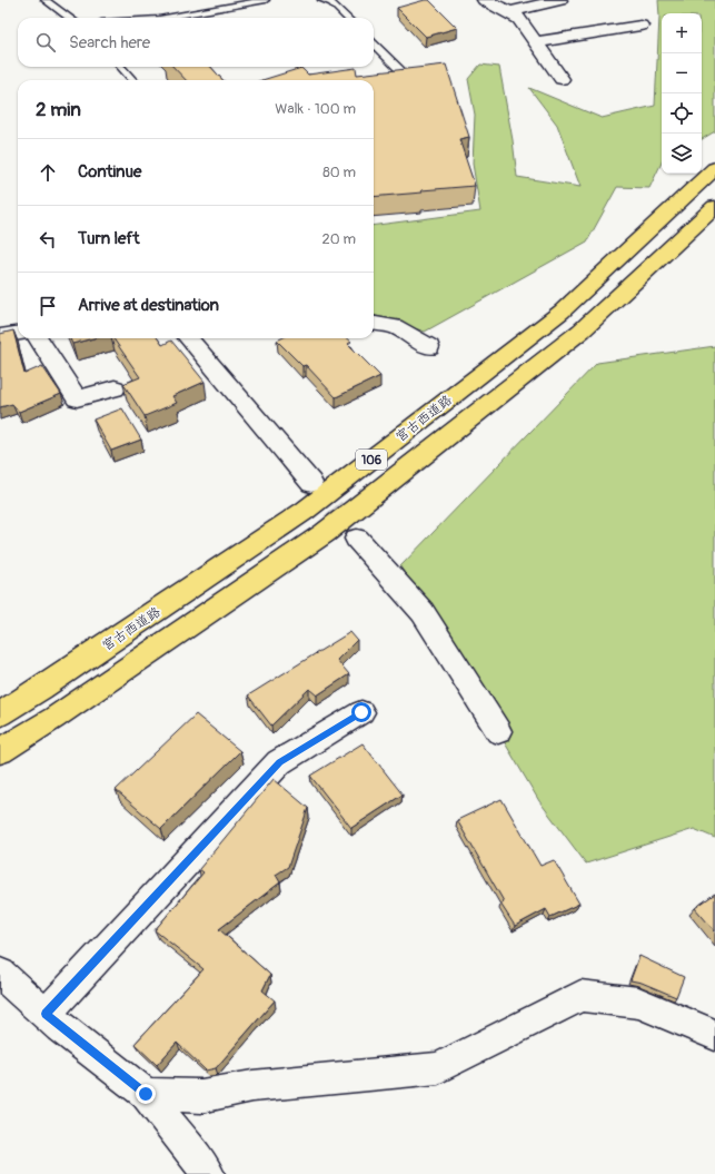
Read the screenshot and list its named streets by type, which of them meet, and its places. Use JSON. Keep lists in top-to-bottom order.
{
  "streets": {
    "highway": ["宮古西道路", "106"]
  },
  "page": {
    "map_buttons": ["+", "−"],
    "search": "Search here",
    "heading": ["2 min", "Walk · 100 m"],
    "list": [
      ["Continue", "80 m"],
      ["Turn left", "20 m"],
      "Arrive at destination"
    ]
  }
}
